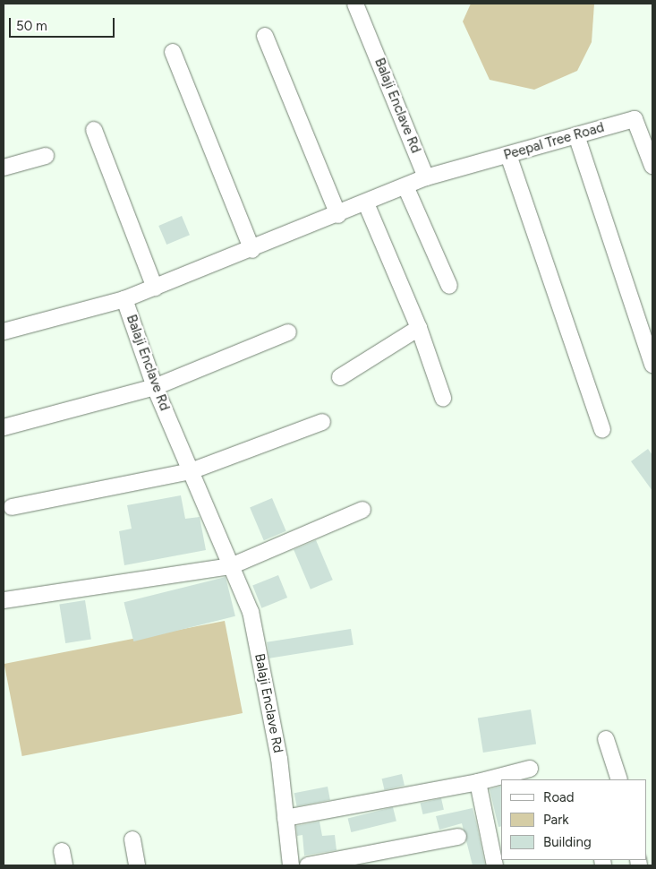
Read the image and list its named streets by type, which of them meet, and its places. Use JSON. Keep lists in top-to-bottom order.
{
  "streets": {
    "street": ["Balaji Enclave Rd", "Peepal Tree Road"]
  },
  "crossings": [
    ["Balaji Enclave Rd", "Peepal Tree Road"]
  ],
  "legend": ["Road", "Park", "Building"],
  "scale_bar": "50 m"
}
